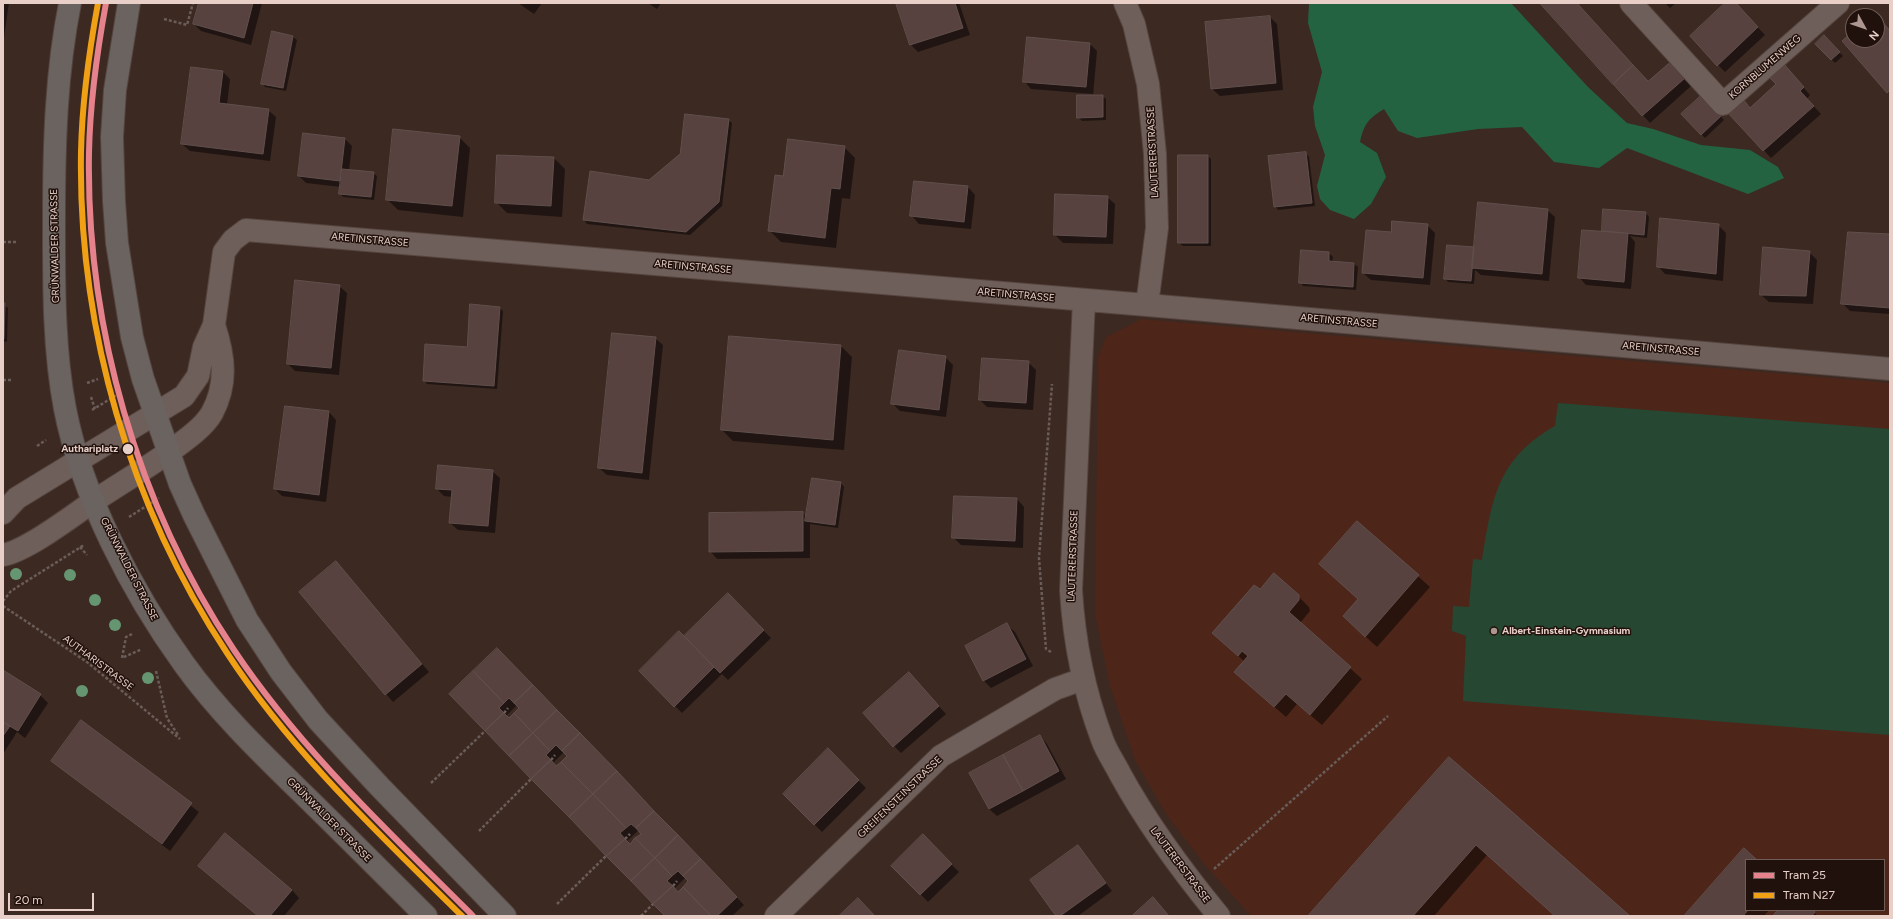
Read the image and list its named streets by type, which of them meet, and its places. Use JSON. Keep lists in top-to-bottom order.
{
  "streets": {
    "main road": ["GRÜNWALDER STRASSE"],
    "street": [
      "KORNBLUMENWEG",
      "LAUTERERSTRASSE",
      "ARETINSTRASSE",
      "GREIFENSTEINSTRASSE"
    ],
    "path": ["AUTHARISTRASSE"]
  },
  "crossings": [
    ["LAUTERERSTRASSE", "ARETINSTRASSE"],
    ["LAUTERERSTRASSE", "GREIFENSTEINSTRASSE"]
  ],
  "places": ["Authariplatz", "Albert-Einstein-Gymnasium"],
  "lines": ["tram line 25", "tram line N27"],
  "legend": ["Tram 25", "Tram N27"],
  "scale_bar": "20 m",
  "north": "bottom right"
}
